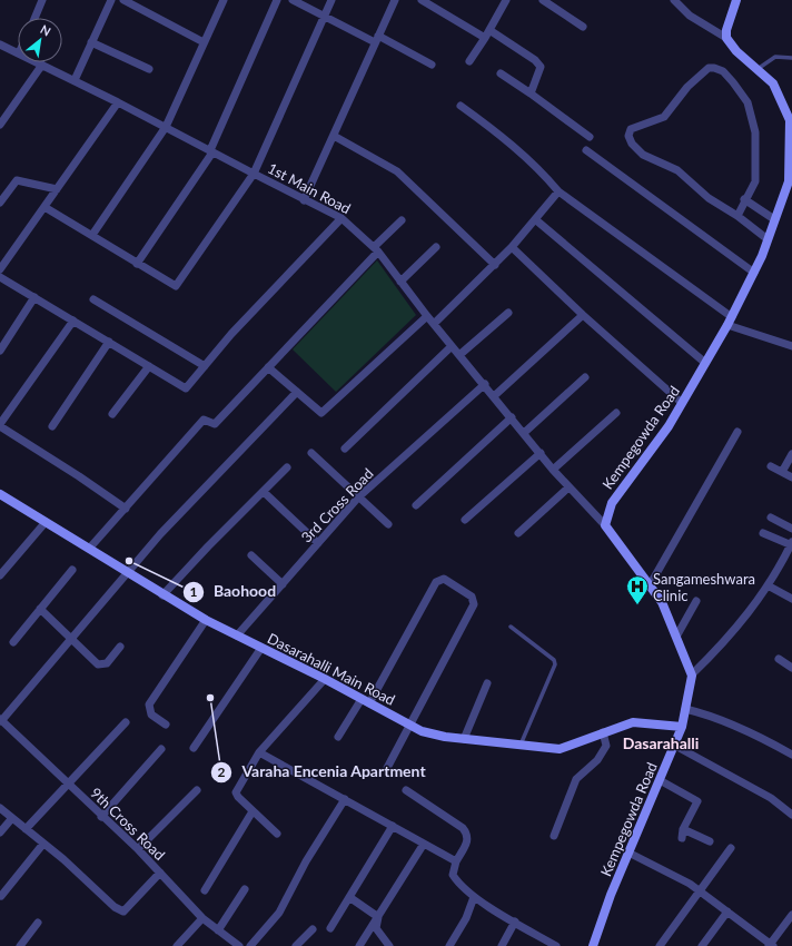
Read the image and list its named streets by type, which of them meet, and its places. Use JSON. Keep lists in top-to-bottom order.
{
  "streets": {
    "street": [
      "1st Main Road",
      "Kempegowda Road",
      "3rd Cross Road",
      "Dasarahalli Main Road",
      "9th Cross Road"
    ]
  },
  "crossings": [
    ["1st Main Road", "Kempegowda Road"],
    ["1st Main Road", "3rd Cross Road"],
    ["Kempegowda Road", "Dasarahalli Main Road"],
    ["3rd Cross Road", "Dasarahalli Main Road"]
  ],
  "districts": ["Dasarahalli"],
  "places": {
    "other": ["Baohood", "Varaha Encenia Apartment"],
    "hospital": ["Sangameshwara Clinic"]
  },
  "north": "top right"
}
